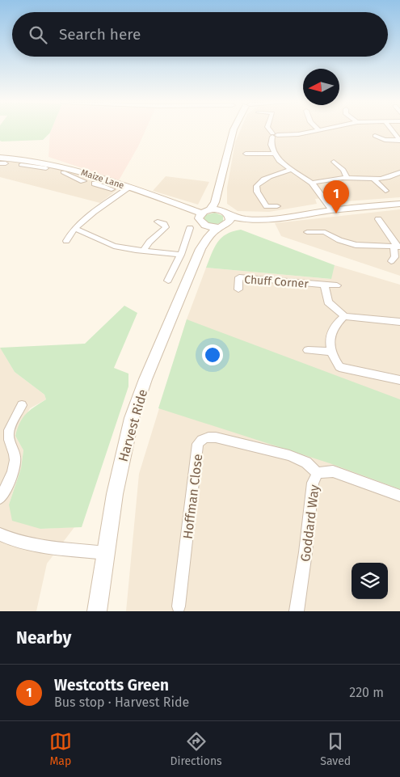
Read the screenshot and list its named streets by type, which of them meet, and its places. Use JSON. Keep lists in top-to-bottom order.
{
  "streets": {
    "street": [
      "Maize Lane",
      "Chuff Corner",
      "Harvest Ride",
      "Hoffman Close",
      "Goddard Way"
    ]
  },
  "crossings": [
    ["Maize Lane", "Harvest Ride"],
    ["Hoffman Close", "Goddard Way"]
  ],
  "north": "left",
  "page": {
    "search": "Search here",
    "pins": "1",
    "heading": "Nearby",
    "list": [
      {
        "mark": "1",
        "name": "Westcotts Green",
        "note": "Bus stop · Harvest Ride",
        "value": "220 m"
      }
    ],
    "nav": ["Map", "Directions", "Saved"]
  }
}
